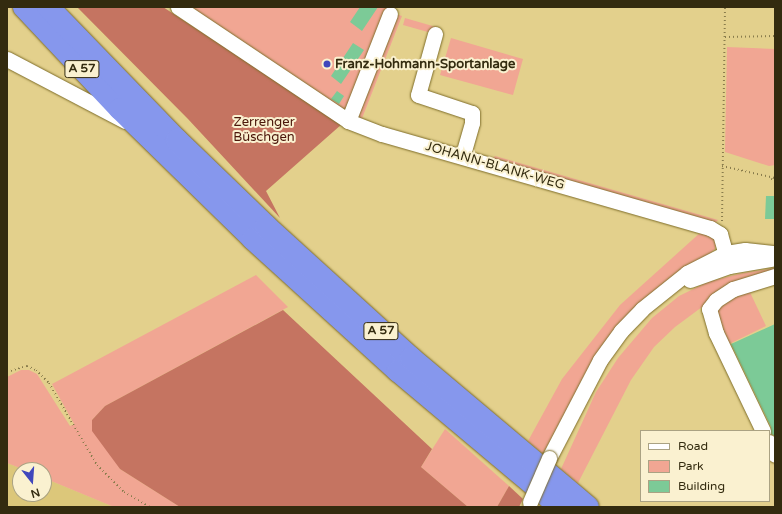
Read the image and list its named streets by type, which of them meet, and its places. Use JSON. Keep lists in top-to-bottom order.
{
  "streets": {
    "highway": ["A 57"],
    "street": ["JOHANN-BLANK-WEG"]
  },
  "parks": ["Zerrenger Büschgen"],
  "places": ["Franz-Hohmann-Sportanlage"],
  "legend": ["Road", "Park", "Building"],
  "north": "bottom"
}
